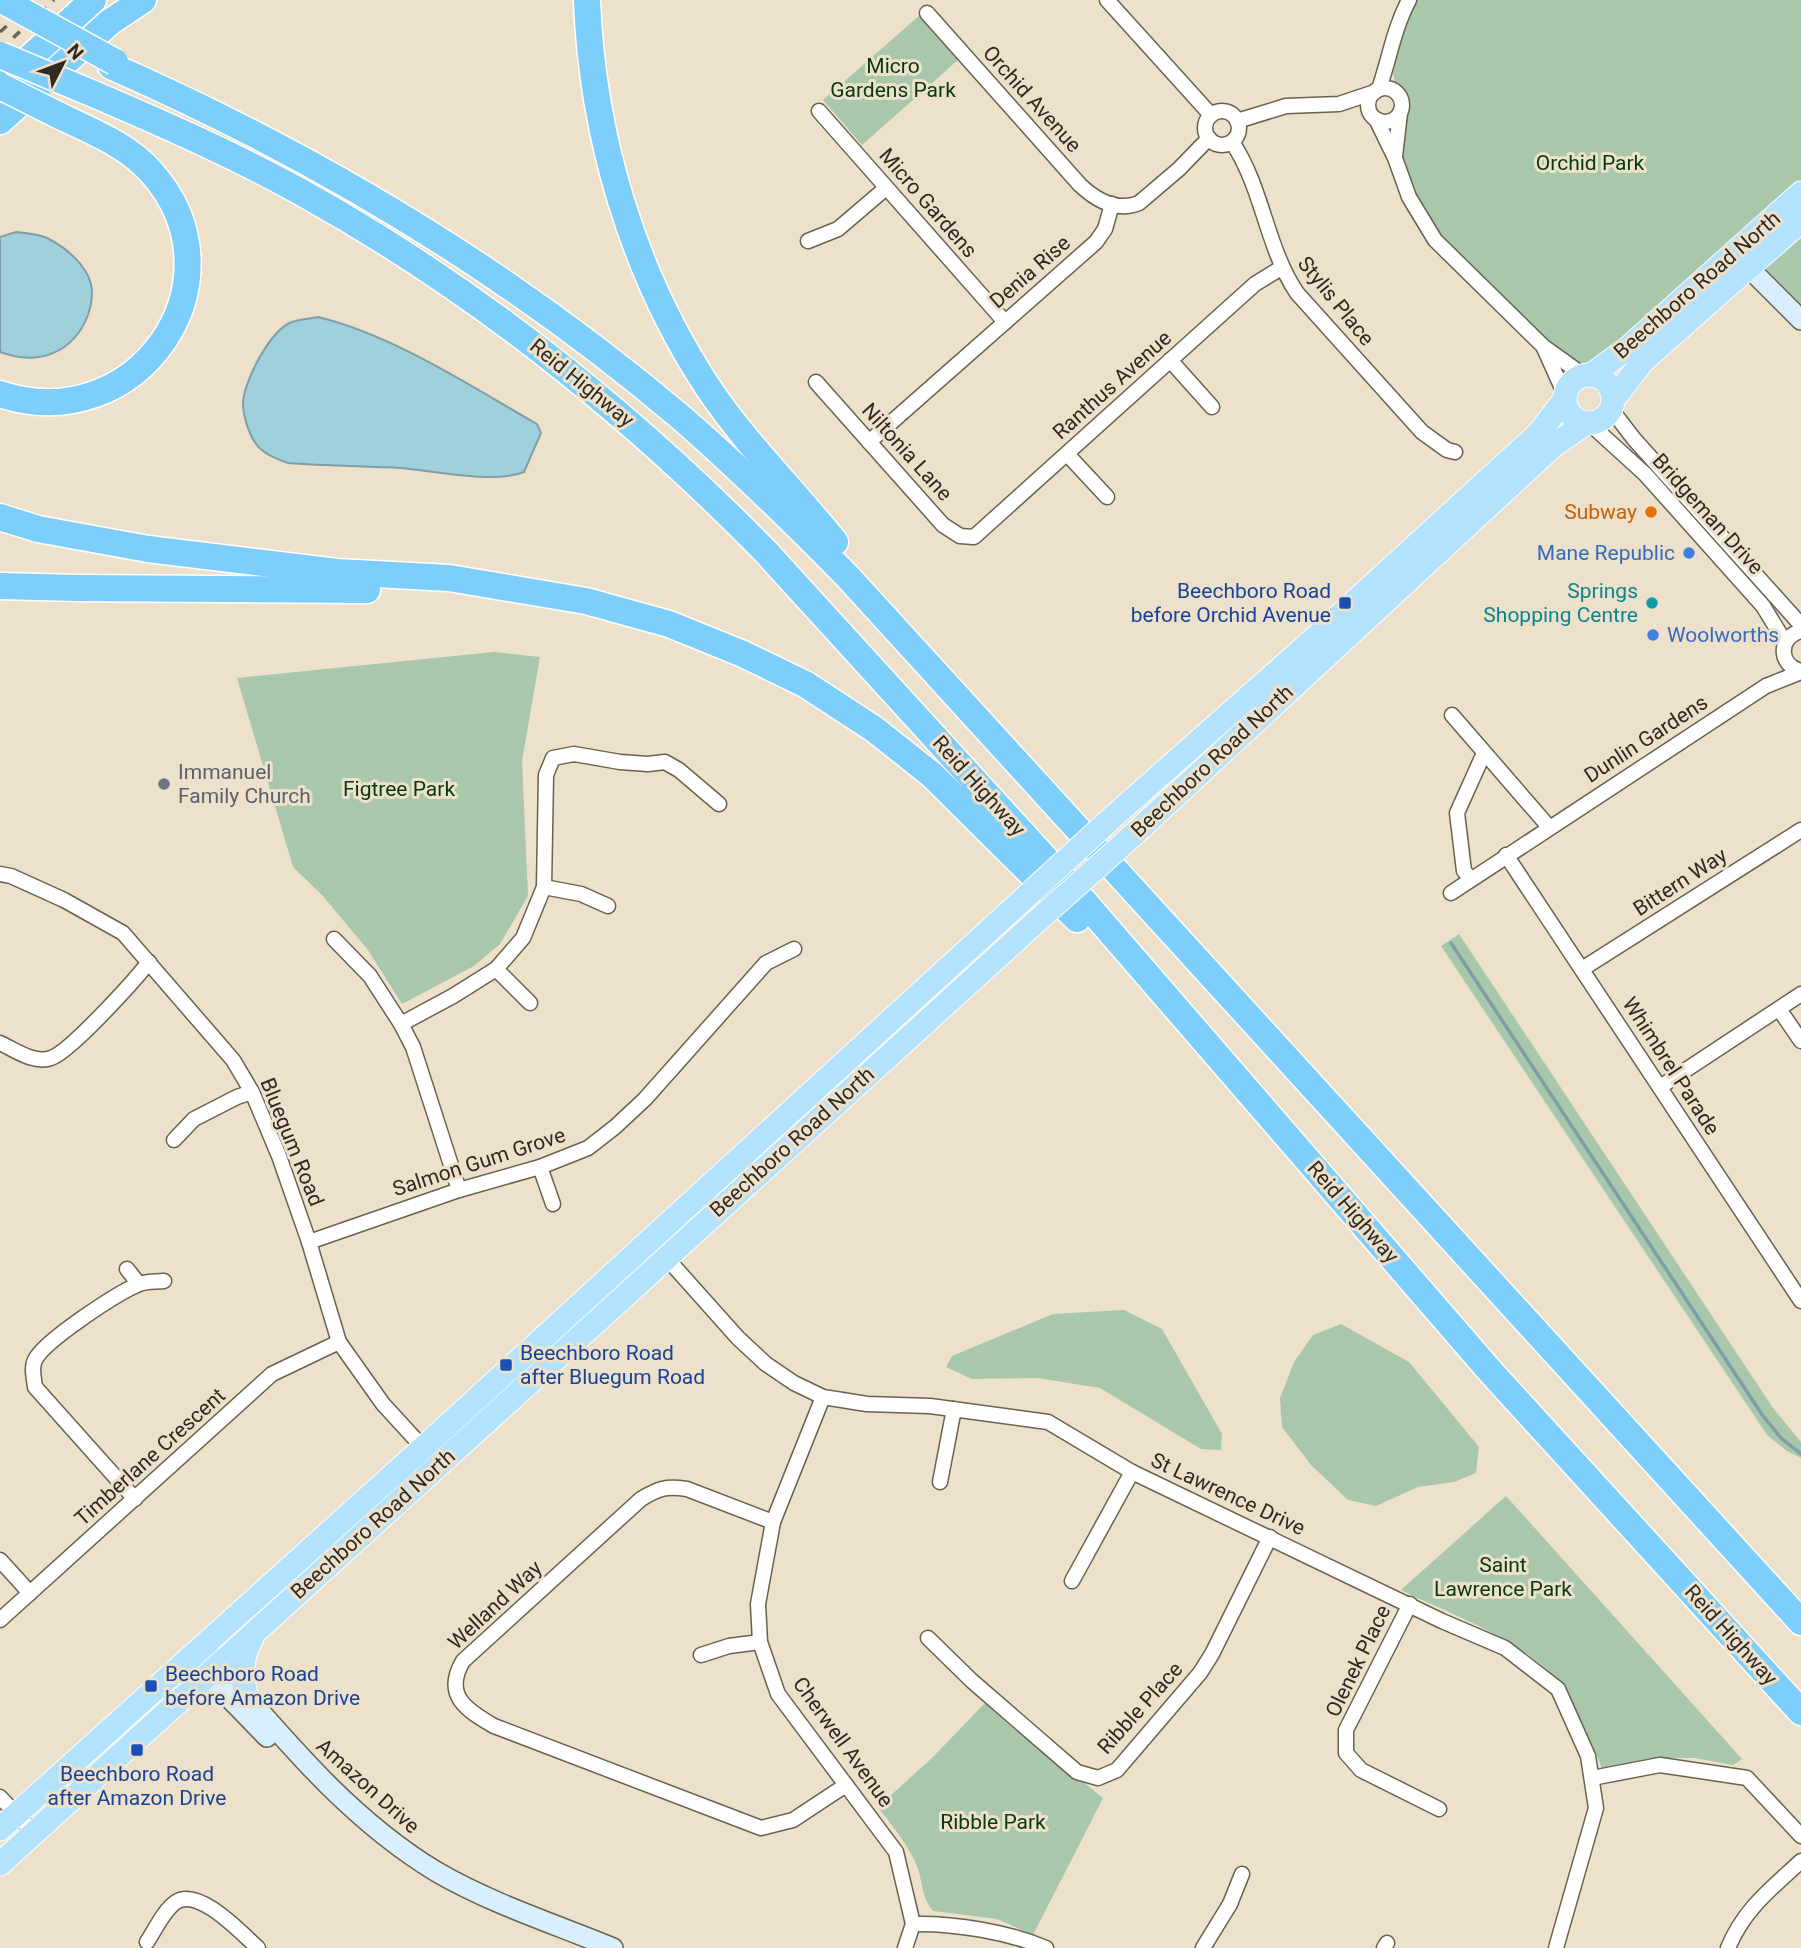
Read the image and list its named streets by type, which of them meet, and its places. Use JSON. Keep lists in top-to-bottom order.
{
  "streets": {
    "highway": ["Reid Highway"],
    "main road": ["Beechboro Road North"],
    "street": [
      "Orchid Avenue",
      "Micro Gardens",
      "Denia Rise",
      "Stylis Place",
      "Ranthus Avenue",
      "Niltonia Lane",
      "Bridgeman Drive",
      "Dunlin Gardens",
      "Bittern Way",
      "Whimbrel Parade",
      "Bluegum Road",
      "Salmon Gum Grove",
      "Timberlane Crescent",
      "St Lawrence Drive",
      "Welland Way",
      "Olenek Place",
      "Ribble Place",
      "Cherwell Avenue",
      "Amazon Drive"
    ]
  },
  "crossings": [
    ["Orchid Avenue", "Denia Rise"],
    ["Micro Gardens", "Denia Rise"],
    ["Denia Rise", "Niltonia Lane"],
    ["Beechboro Road North", "Bridgeman Drive"],
    ["Beechboro Road North", "Bluegum Road"],
    ["Beechboro Road North", "St Lawrence Drive"],
    ["Beechboro Road North", "Amazon Drive"],
    ["Stylis Place", "Ranthus Avenue"],
    ["Ranthus Avenue", "Niltonia Lane"],
    ["Bridgeman Drive", "Dunlin Gardens"],
    ["Dunlin Gardens", "Whimbrel Parade"],
    ["Bittern Way", "Whimbrel Parade"],
    ["Bluegum Road", "Salmon Gum Grove"],
    ["Bluegum Road", "Timberlane Crescent"],
    ["St Lawrence Drive", "Olenek Place"],
    ["St Lawrence Drive", "Ribble Place"],
    ["St Lawrence Drive", "Cherwell Avenue"],
    ["Welland Way", "Cherwell Avenue"]
  ],
  "parks": [
    "Micro Gardens Park",
    "Orchid Park",
    "Figtree Park",
    "Saint Lawrence Park",
    "Ribble Park"
  ],
  "places": {
    "other": [
      "Subway",
      "Mane Republic",
      "Springs Shopping Centre",
      "Woolworths",
      "Immanuel Family Church"
    ],
    "transit": [
      "Beechboro Road before Orchid Avenue",
      "Beechboro Road after Bluegum Road",
      "Beechboro Road before Amazon Drive",
      "Beechboro Road after Amazon Drive"
    ]
  },
  "north": "top right"
}
